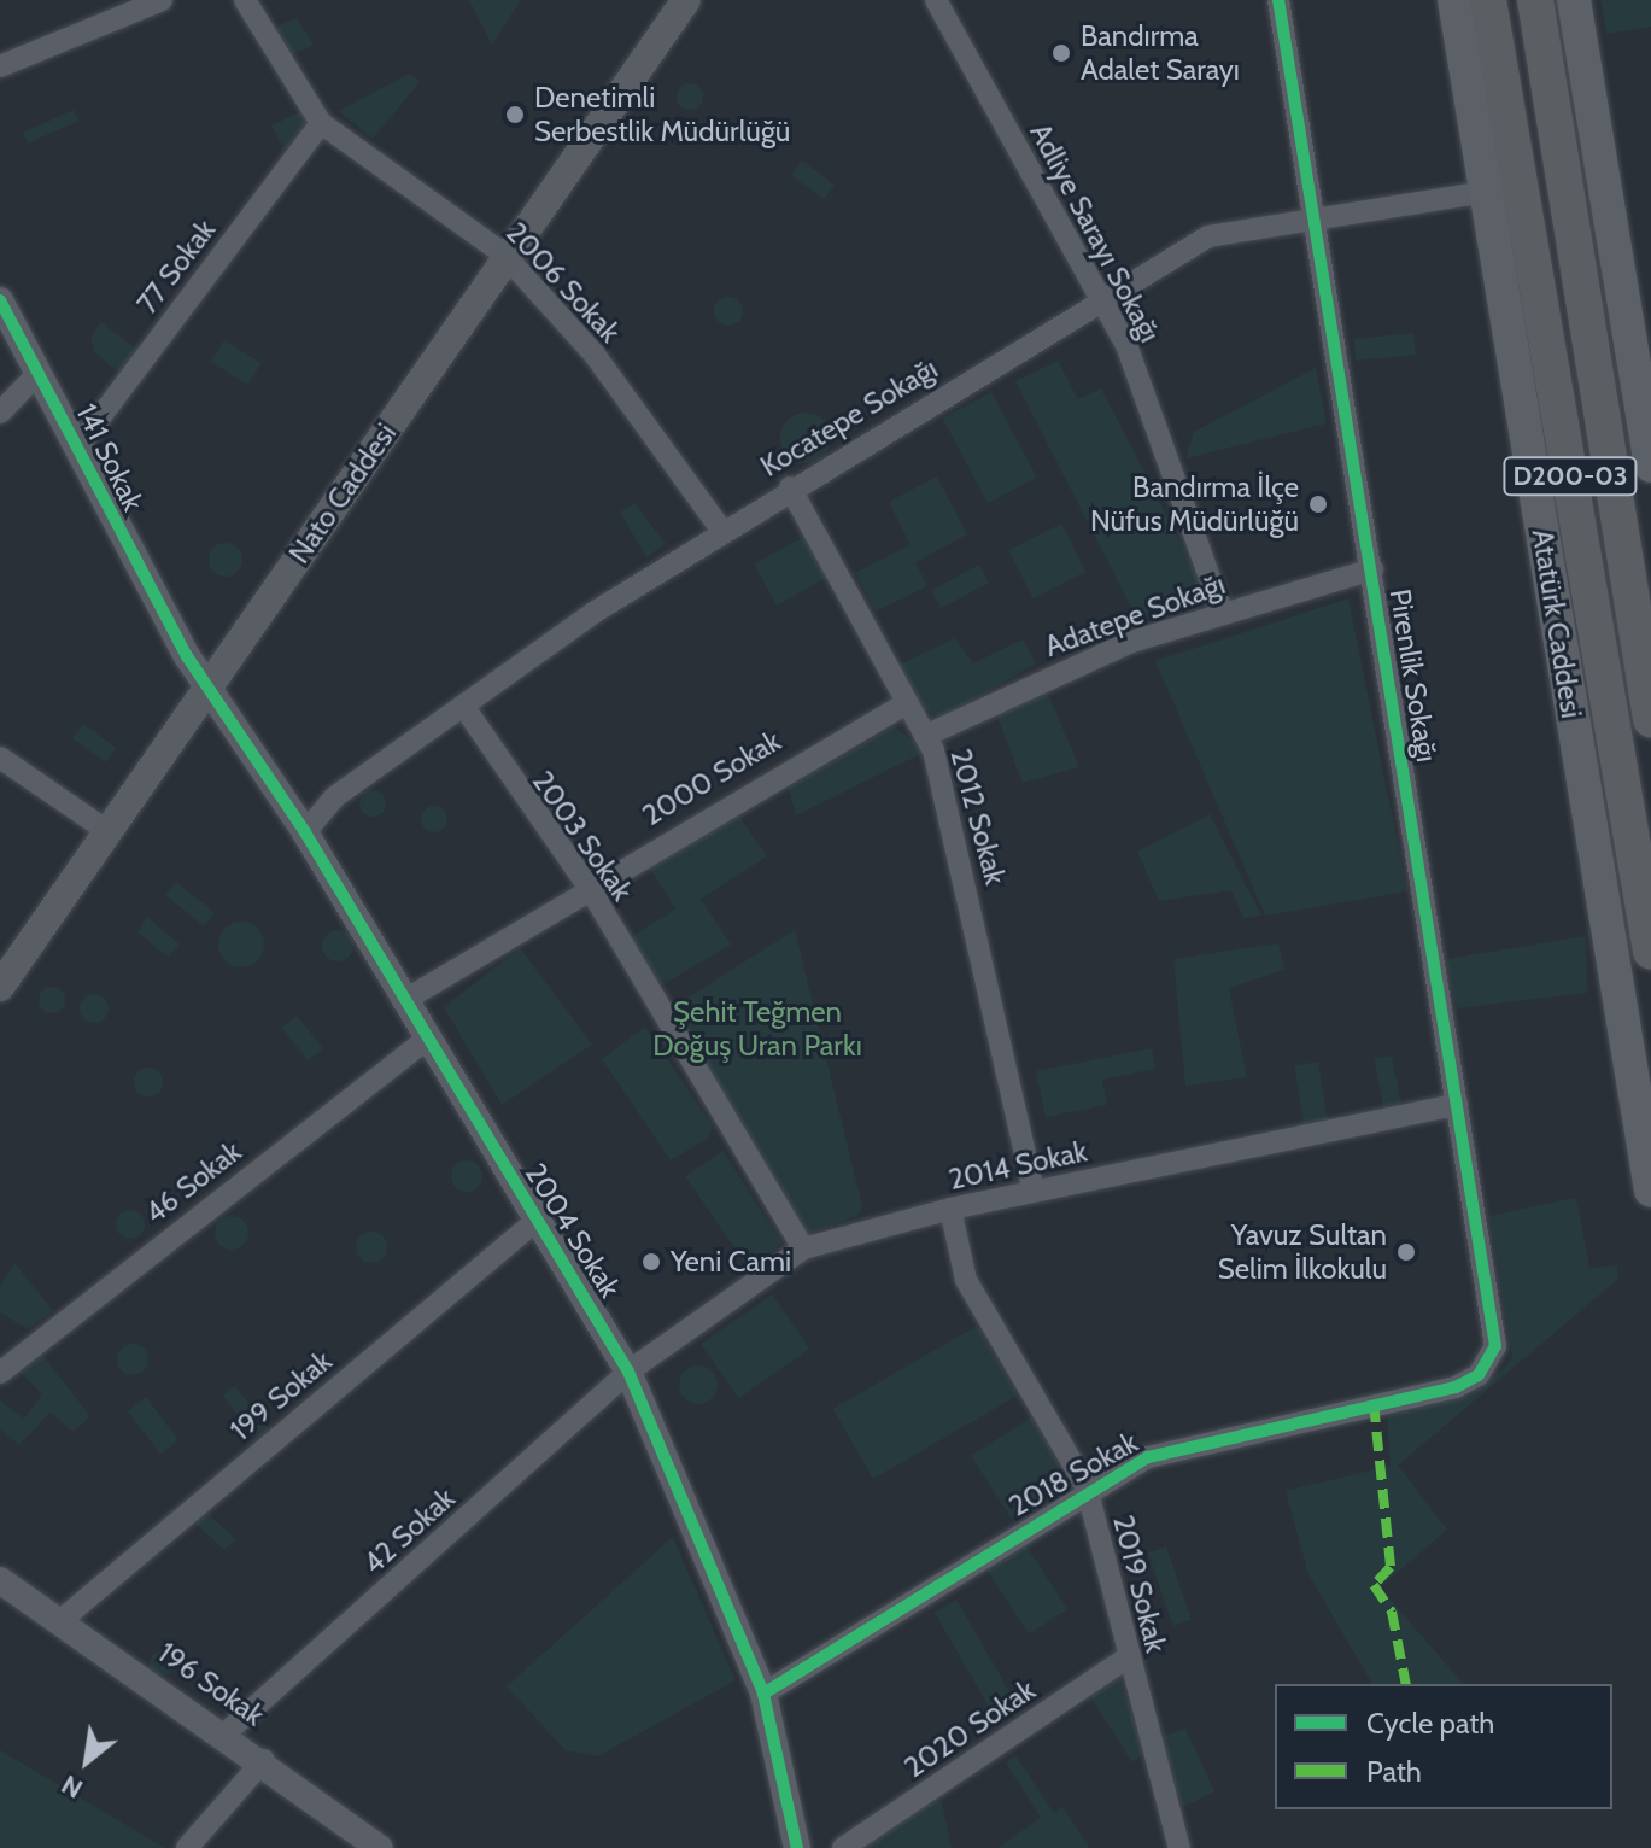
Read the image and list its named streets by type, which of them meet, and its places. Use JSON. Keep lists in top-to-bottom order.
{
  "streets": {
    "highway": ["D200-03", "Atatürk Caddesi"],
    "main road": ["Nato Caddesi"],
    "street": [
      "Adliye Sarayı Sokağı",
      "77 Sokak",
      "2006 Sokak",
      "Kocatepe Sokağı",
      "141 Sokak",
      "Adatepe Sokağı",
      "Pirenlik Sokağı",
      "2000 Sokak",
      "2012 Sokak",
      "2003 Sokak",
      "2014 Sokak",
      "46 Sokak",
      "2004 Sokak",
      "199 Sokak",
      "2018 Sokak",
      "42 Sokak",
      "2019 Sokak",
      "196 Sokak",
      "2020 Sokak"
    ]
  },
  "crossings": [
    ["Adliye Sarayı Sokağı", "Kocatepe Sokağı"],
    ["Adliye Sarayı Sokağı", "Adatepe Sokağı"],
    ["77 Sokak", "2006 Sokak"],
    ["77 Sokak", "141 Sokak"],
    ["2006 Sokak", "Kocatepe Sokağı"],
    ["2006 Sokak", "Nato Caddesi"],
    ["Kocatepe Sokağı", "Atatürk Caddesi"],
    ["Kocatepe Sokağı", "Pirenlik Sokağı"],
    ["Kocatepe Sokağı", "2012 Sokak"],
    ["Kocatepe Sokağı", "2003 Sokak"],
    ["Kocatepe Sokağı", "2004 Sokak"],
    ["141 Sokak", "Nato Caddesi"],
    ["141 Sokak", "2004 Sokak"],
    ["Nato Caddesi", "2004 Sokak"],
    ["Adatepe Sokağı", "Pirenlik Sokağı"],
    ["Adatepe Sokağı", "2012 Sokak"],
    ["Pirenlik Sokağı", "2014 Sokak"],
    ["Pirenlik Sokağı", "2018 Sokak"],
    ["2000 Sokak", "2012 Sokak"],
    ["2000 Sokak", "2003 Sokak"],
    ["2000 Sokak", "2004 Sokak"],
    ["2012 Sokak", "2014 Sokak"],
    ["2003 Sokak", "2014 Sokak"],
    ["2014 Sokak", "2004 Sokak"],
    ["2014 Sokak", "42 Sokak"],
    ["2014 Sokak", "2019 Sokak"],
    ["46 Sokak", "2004 Sokak"],
    ["2004 Sokak", "199 Sokak"],
    ["2004 Sokak", "2018 Sokak"],
    ["2004 Sokak", "42 Sokak"],
    ["199 Sokak", "196 Sokak"],
    ["2018 Sokak", "2019 Sokak"],
    ["42 Sokak", "196 Sokak"],
    ["2019 Sokak", "2020 Sokak"]
  ],
  "parks": ["Şehit Teğmen Doğuş Uran Parkı"],
  "places": [
    "Bandırma Adalet Sarayı",
    "Denetimli Serbestlik Müdürlüğü",
    "Bandırma İlçe Nüfus Müdürlüğü",
    "Yavuz Sultan Selim İlkokulu",
    "Yeni Cami"
  ],
  "legend": ["Cycle path", "Path"],
  "north": "bottom left"
}
